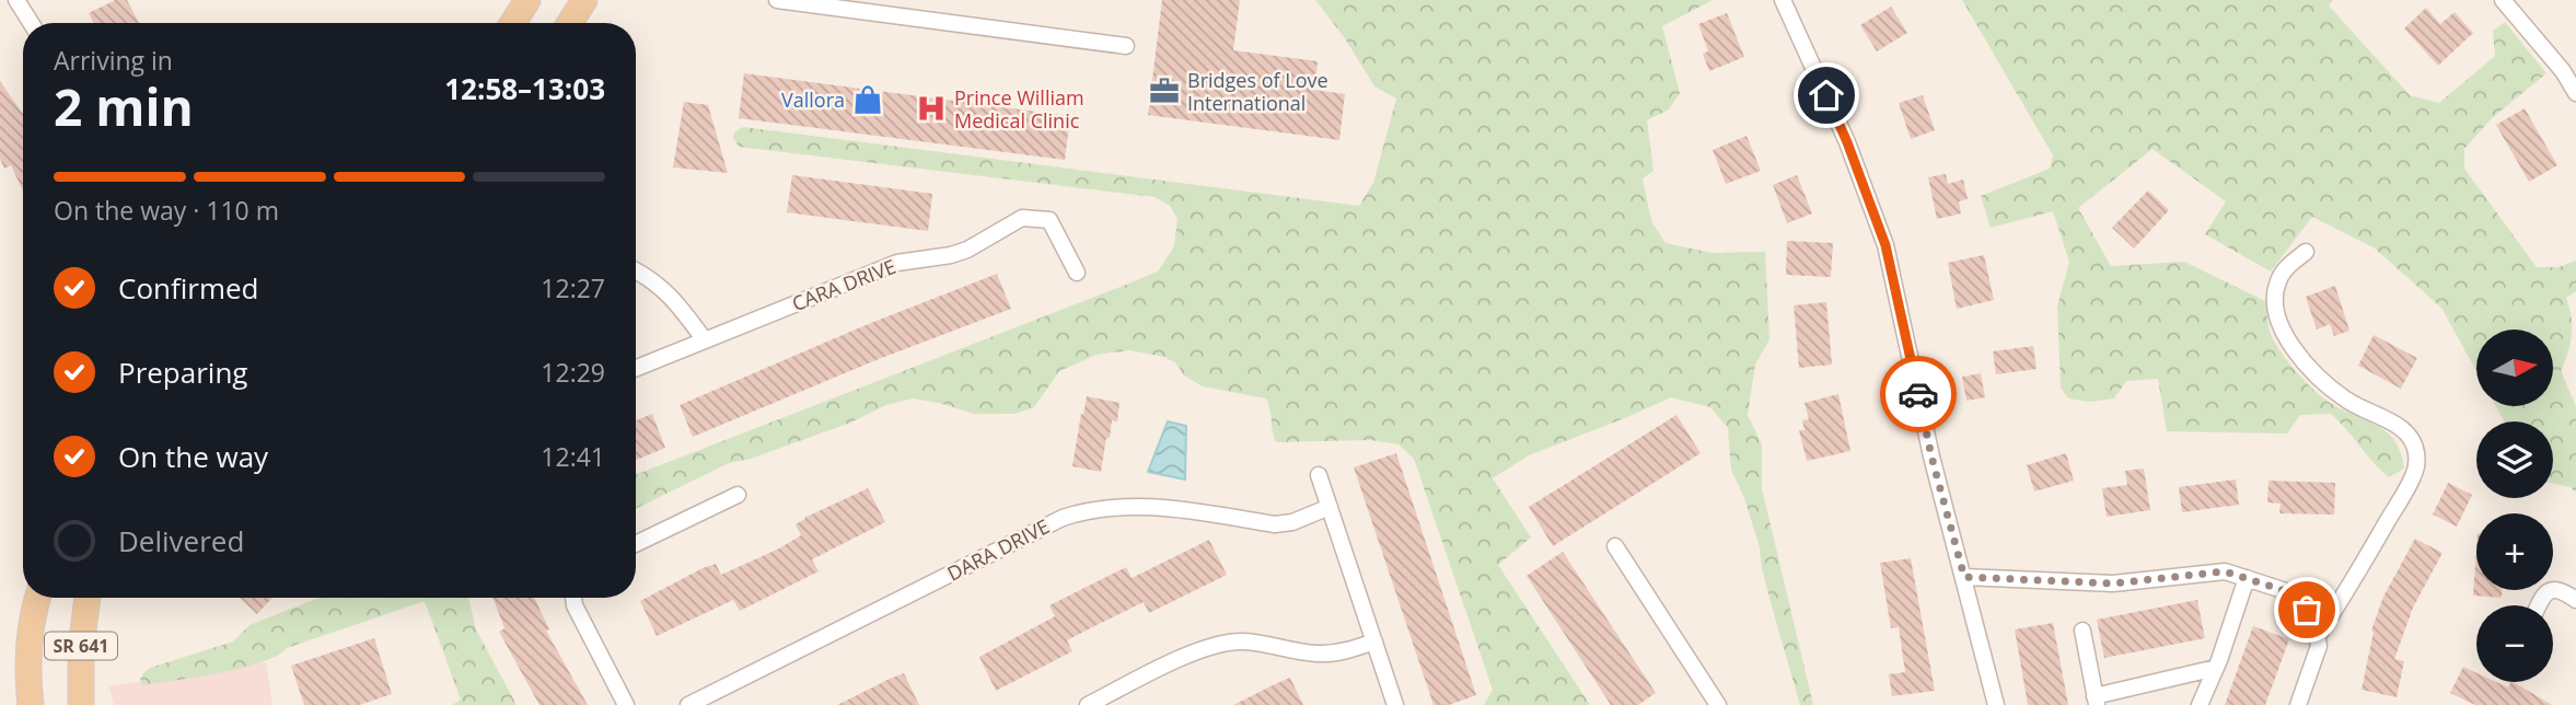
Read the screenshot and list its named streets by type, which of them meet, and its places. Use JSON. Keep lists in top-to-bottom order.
{
  "streets": {
    "main road": ["SR 641"],
    "street": ["CARA DRIVE", "DARA DRIVE"]
  },
  "places": {
    "office": ["Bridges of Love International"],
    "shop": ["Vallora"],
    "hospital": ["Prince William Medical Clinic"]
  },
  "north": "right",
  "page": {
    "heading": ["2 min", "Arriving in", "12:58–13:03"],
    "bar": "On the way · 110 m",
    "list": [
      ["Confirmed", "12:27"],
      ["Preparing", "12:29"],
      ["On the way", "12:41"],
      "Delivered"
    ],
    "map_buttons": ["+", "−"]
  }
}
